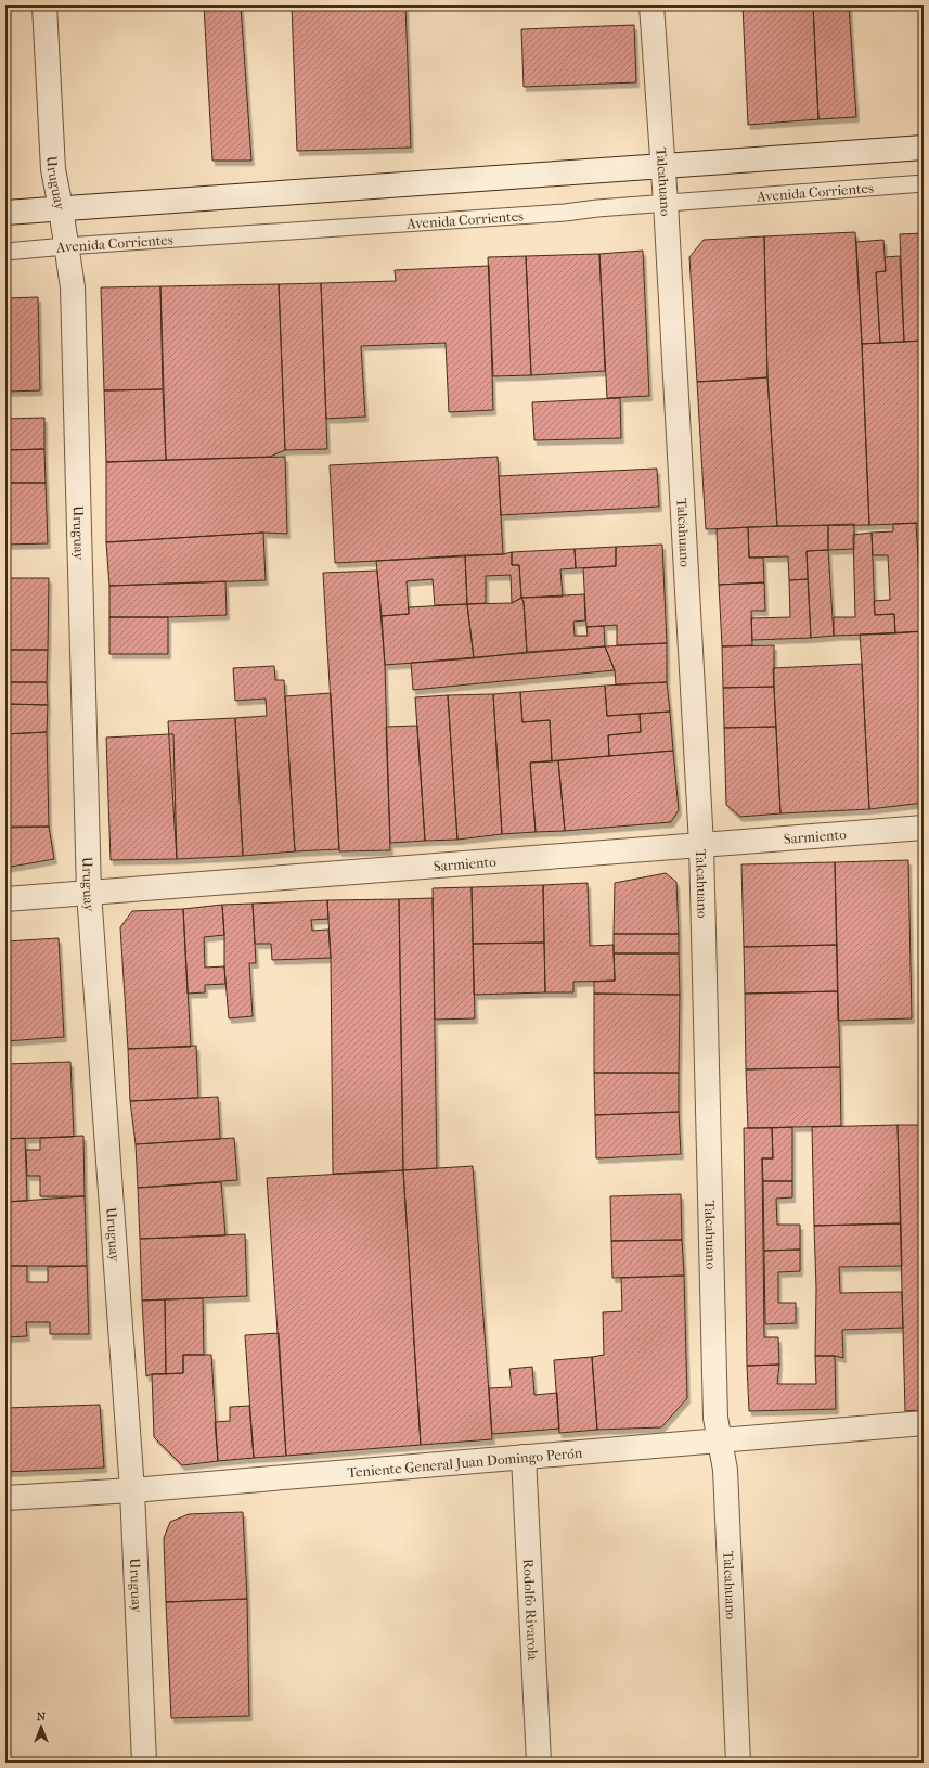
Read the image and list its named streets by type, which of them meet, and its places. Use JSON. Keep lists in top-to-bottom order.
{
  "streets": {
    "street": [
      "Uruguay",
      "Talcahuano",
      "Sarmiento",
      "Teniente General Juan Domingo Perón",
      "Rodolfo Rivarola"
    ],
    "lane": ["Avenida Corrientes"]
  },
  "crossings": [
    ["Uruguay", "Avenida Corrientes"],
    ["Uruguay", "Sarmiento"],
    ["Uruguay", "Teniente General Juan Domingo Perón"],
    ["Talcahuano", "Avenida Corrientes"],
    ["Talcahuano", "Sarmiento"],
    ["Talcahuano", "Teniente General Juan Domingo Perón"],
    ["Teniente General Juan Domingo Perón", "Rodolfo Rivarola"]
  ],
  "north": "top"
}
